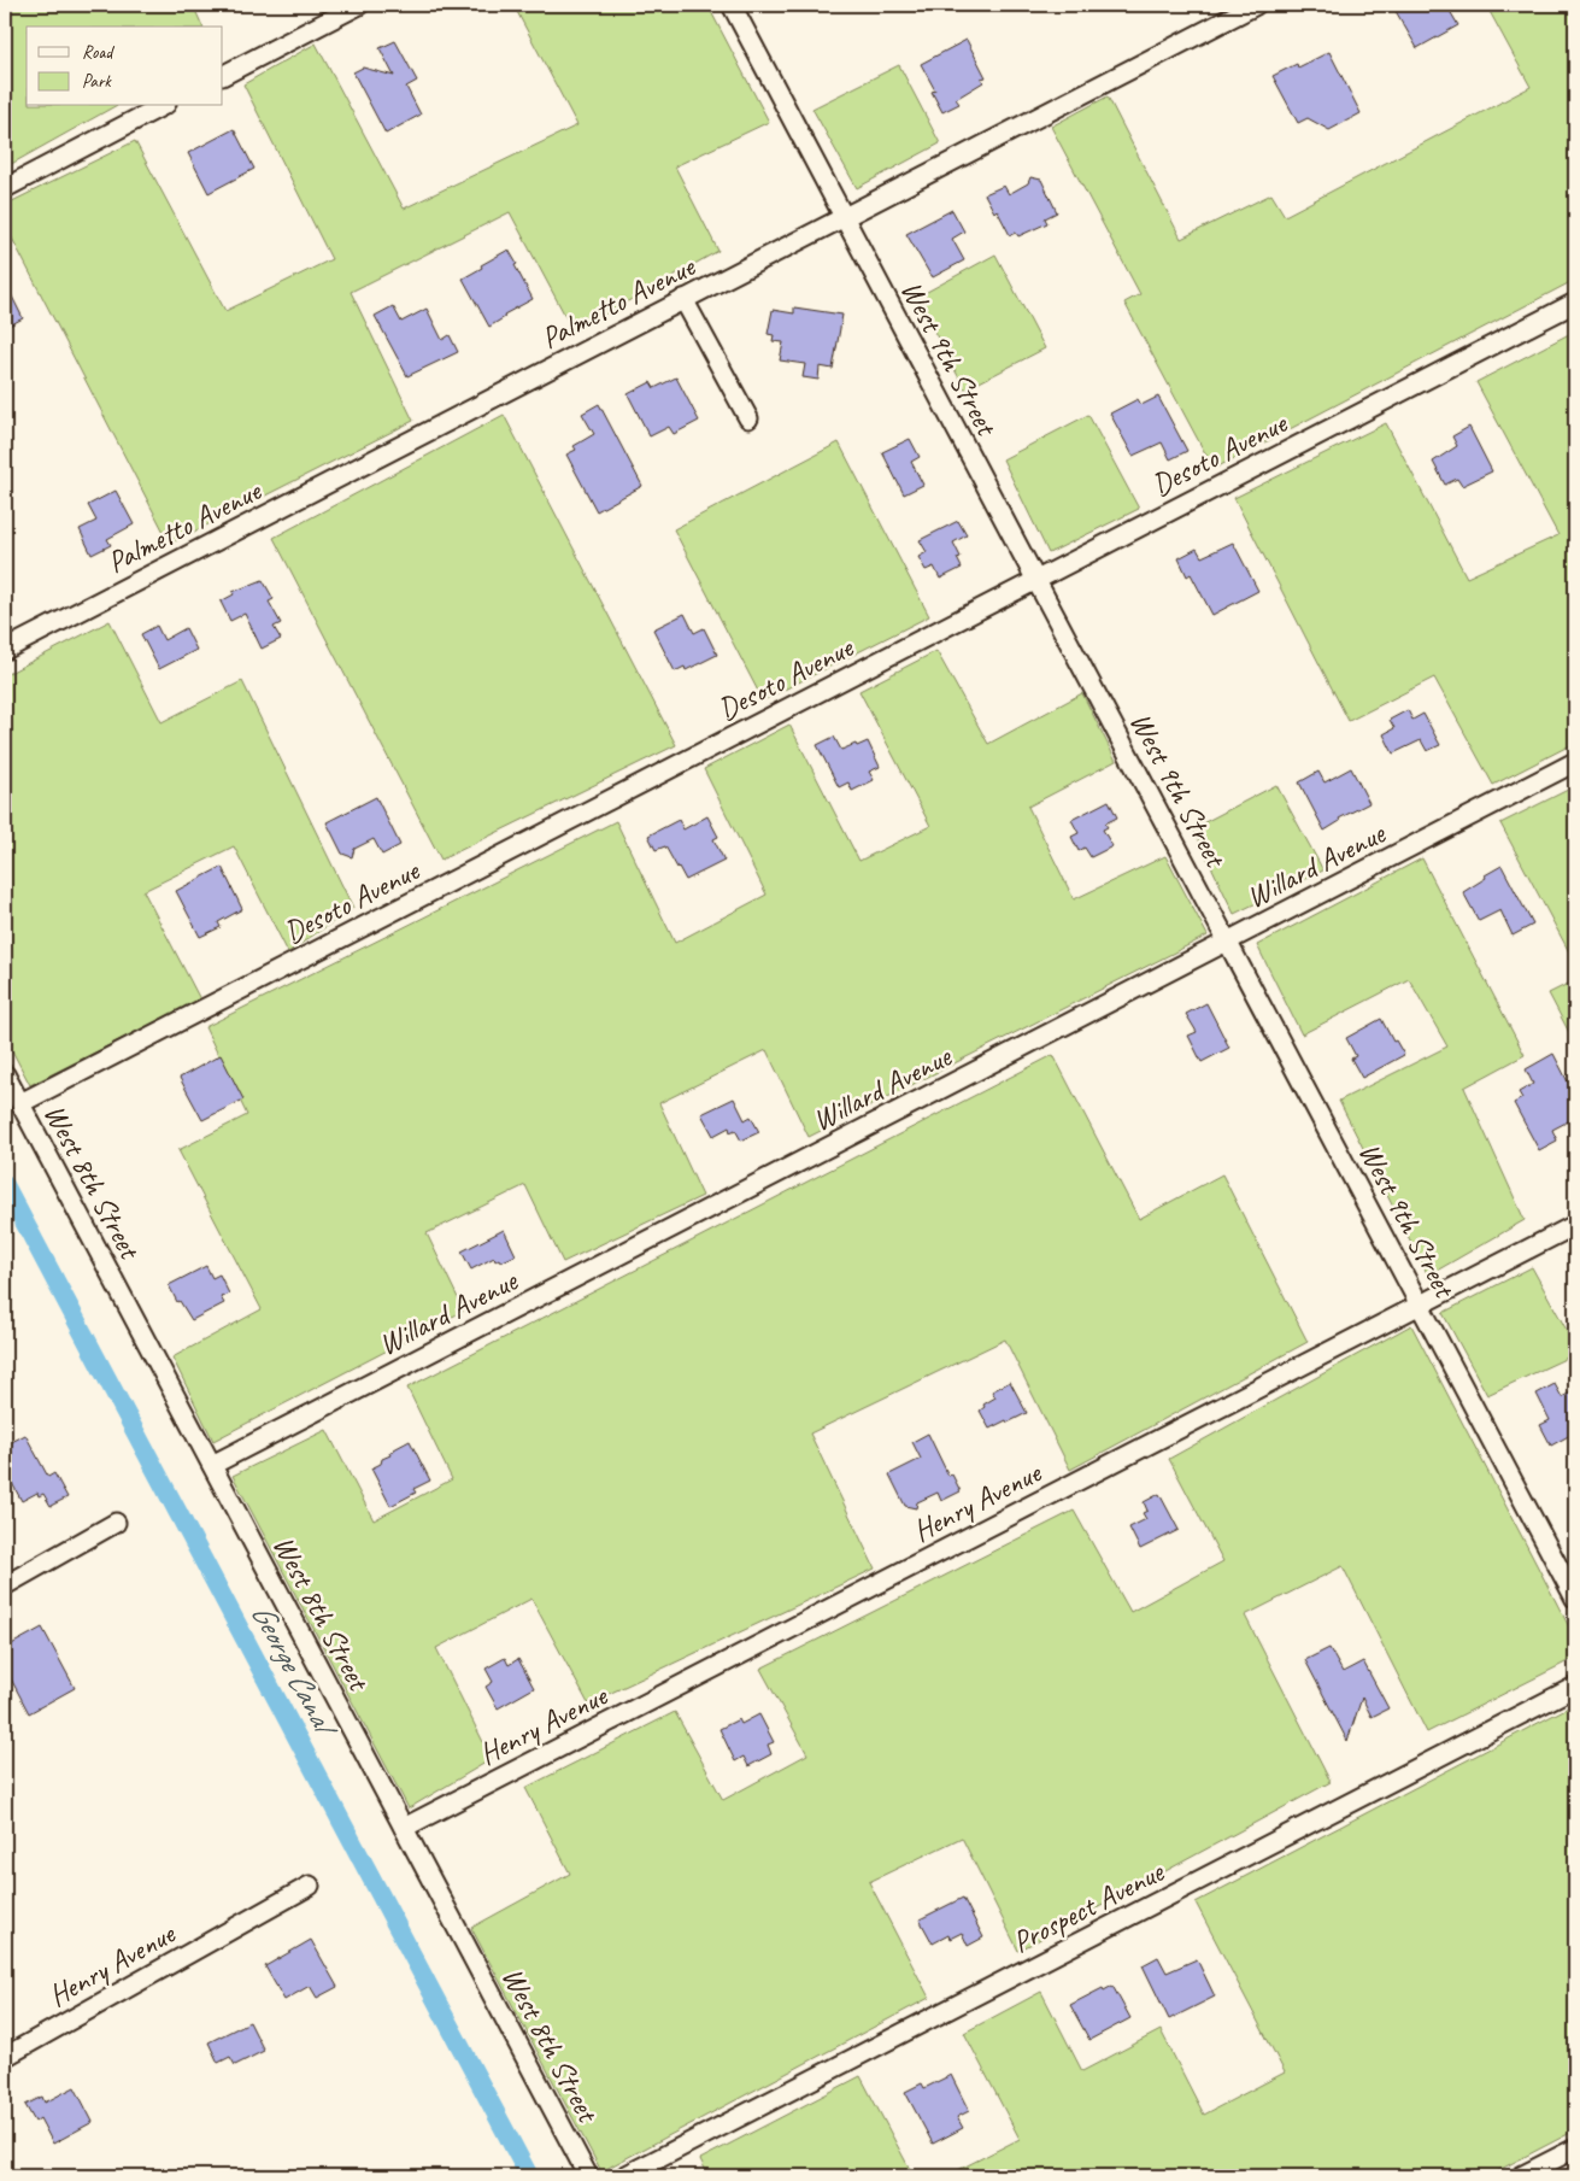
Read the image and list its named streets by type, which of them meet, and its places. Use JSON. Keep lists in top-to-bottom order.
{
  "streets": {
    "street": [
      "Palmetto Avenue",
      "West 9th Street",
      "Desoto Avenue",
      "Willard Avenue",
      "West 8th Street",
      "Henry Avenue",
      "Prospect Avenue"
    ]
  },
  "crossings": [
    ["Palmetto Avenue", "West 9th Street"],
    ["West 9th Street", "Desoto Avenue"],
    ["West 9th Street", "Willard Avenue"],
    ["West 9th Street", "Henry Avenue"],
    ["Desoto Avenue", "West 8th Street"],
    ["Willard Avenue", "West 8th Street"],
    ["West 8th Street", "Henry Avenue"]
  ],
  "water": ["George Canal"],
  "legend": ["Road", "Park"]
}
